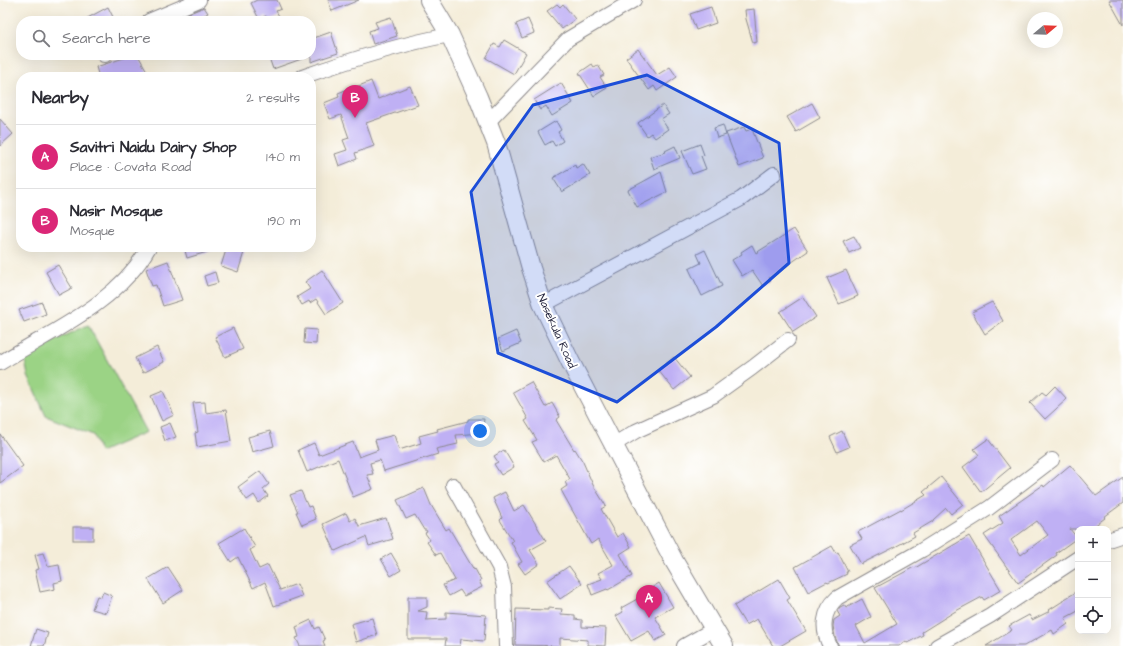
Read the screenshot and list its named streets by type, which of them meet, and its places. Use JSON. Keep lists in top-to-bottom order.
{
  "streets": {
    "main road": ["Nasekula Road"]
  },
  "north": "right",
  "page": {
    "search": "Search here",
    "heading": ["Nearby", "2 results"],
    "pins": ["B", "A"],
    "list": [
      {
        "mark": "A",
        "name": "Savitri Naidu Dairy Shop",
        "note": "Place · Covata Road",
        "value": "140 m"
      },
      {
        "mark": "B",
        "name": "Nasir Mosque",
        "note": "Mosque",
        "value": "190 m"
      }
    ],
    "map_buttons": ["+", "−"]
  }
}
